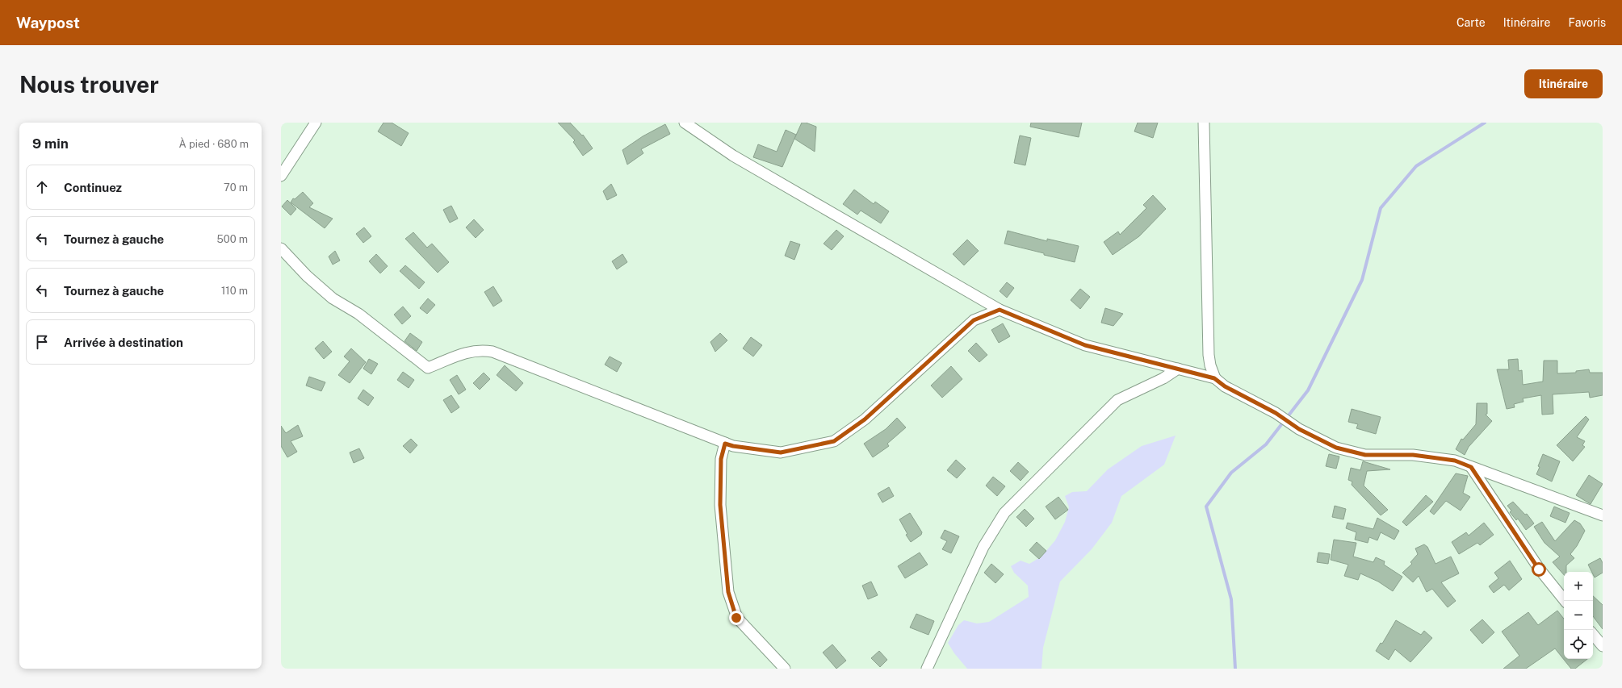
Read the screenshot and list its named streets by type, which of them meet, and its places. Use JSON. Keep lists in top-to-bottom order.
{
  "page": {
    "header": "Waypost",
    "nav": ["Carte", "Itinéraire", "Favoris"],
    "buttons": "Itinéraire",
    "title": "Nous trouver",
    "heading": ["9 min", "À pied · 680 m"],
    "list": [
      ["Continuez", "70 m"],
      ["Tournez à gauche", "500 m"],
      ["Tournez à gauche", "110 m"],
      "Arrivée à destination"
    ],
    "map_buttons": ["+", "−"]
  }
}
